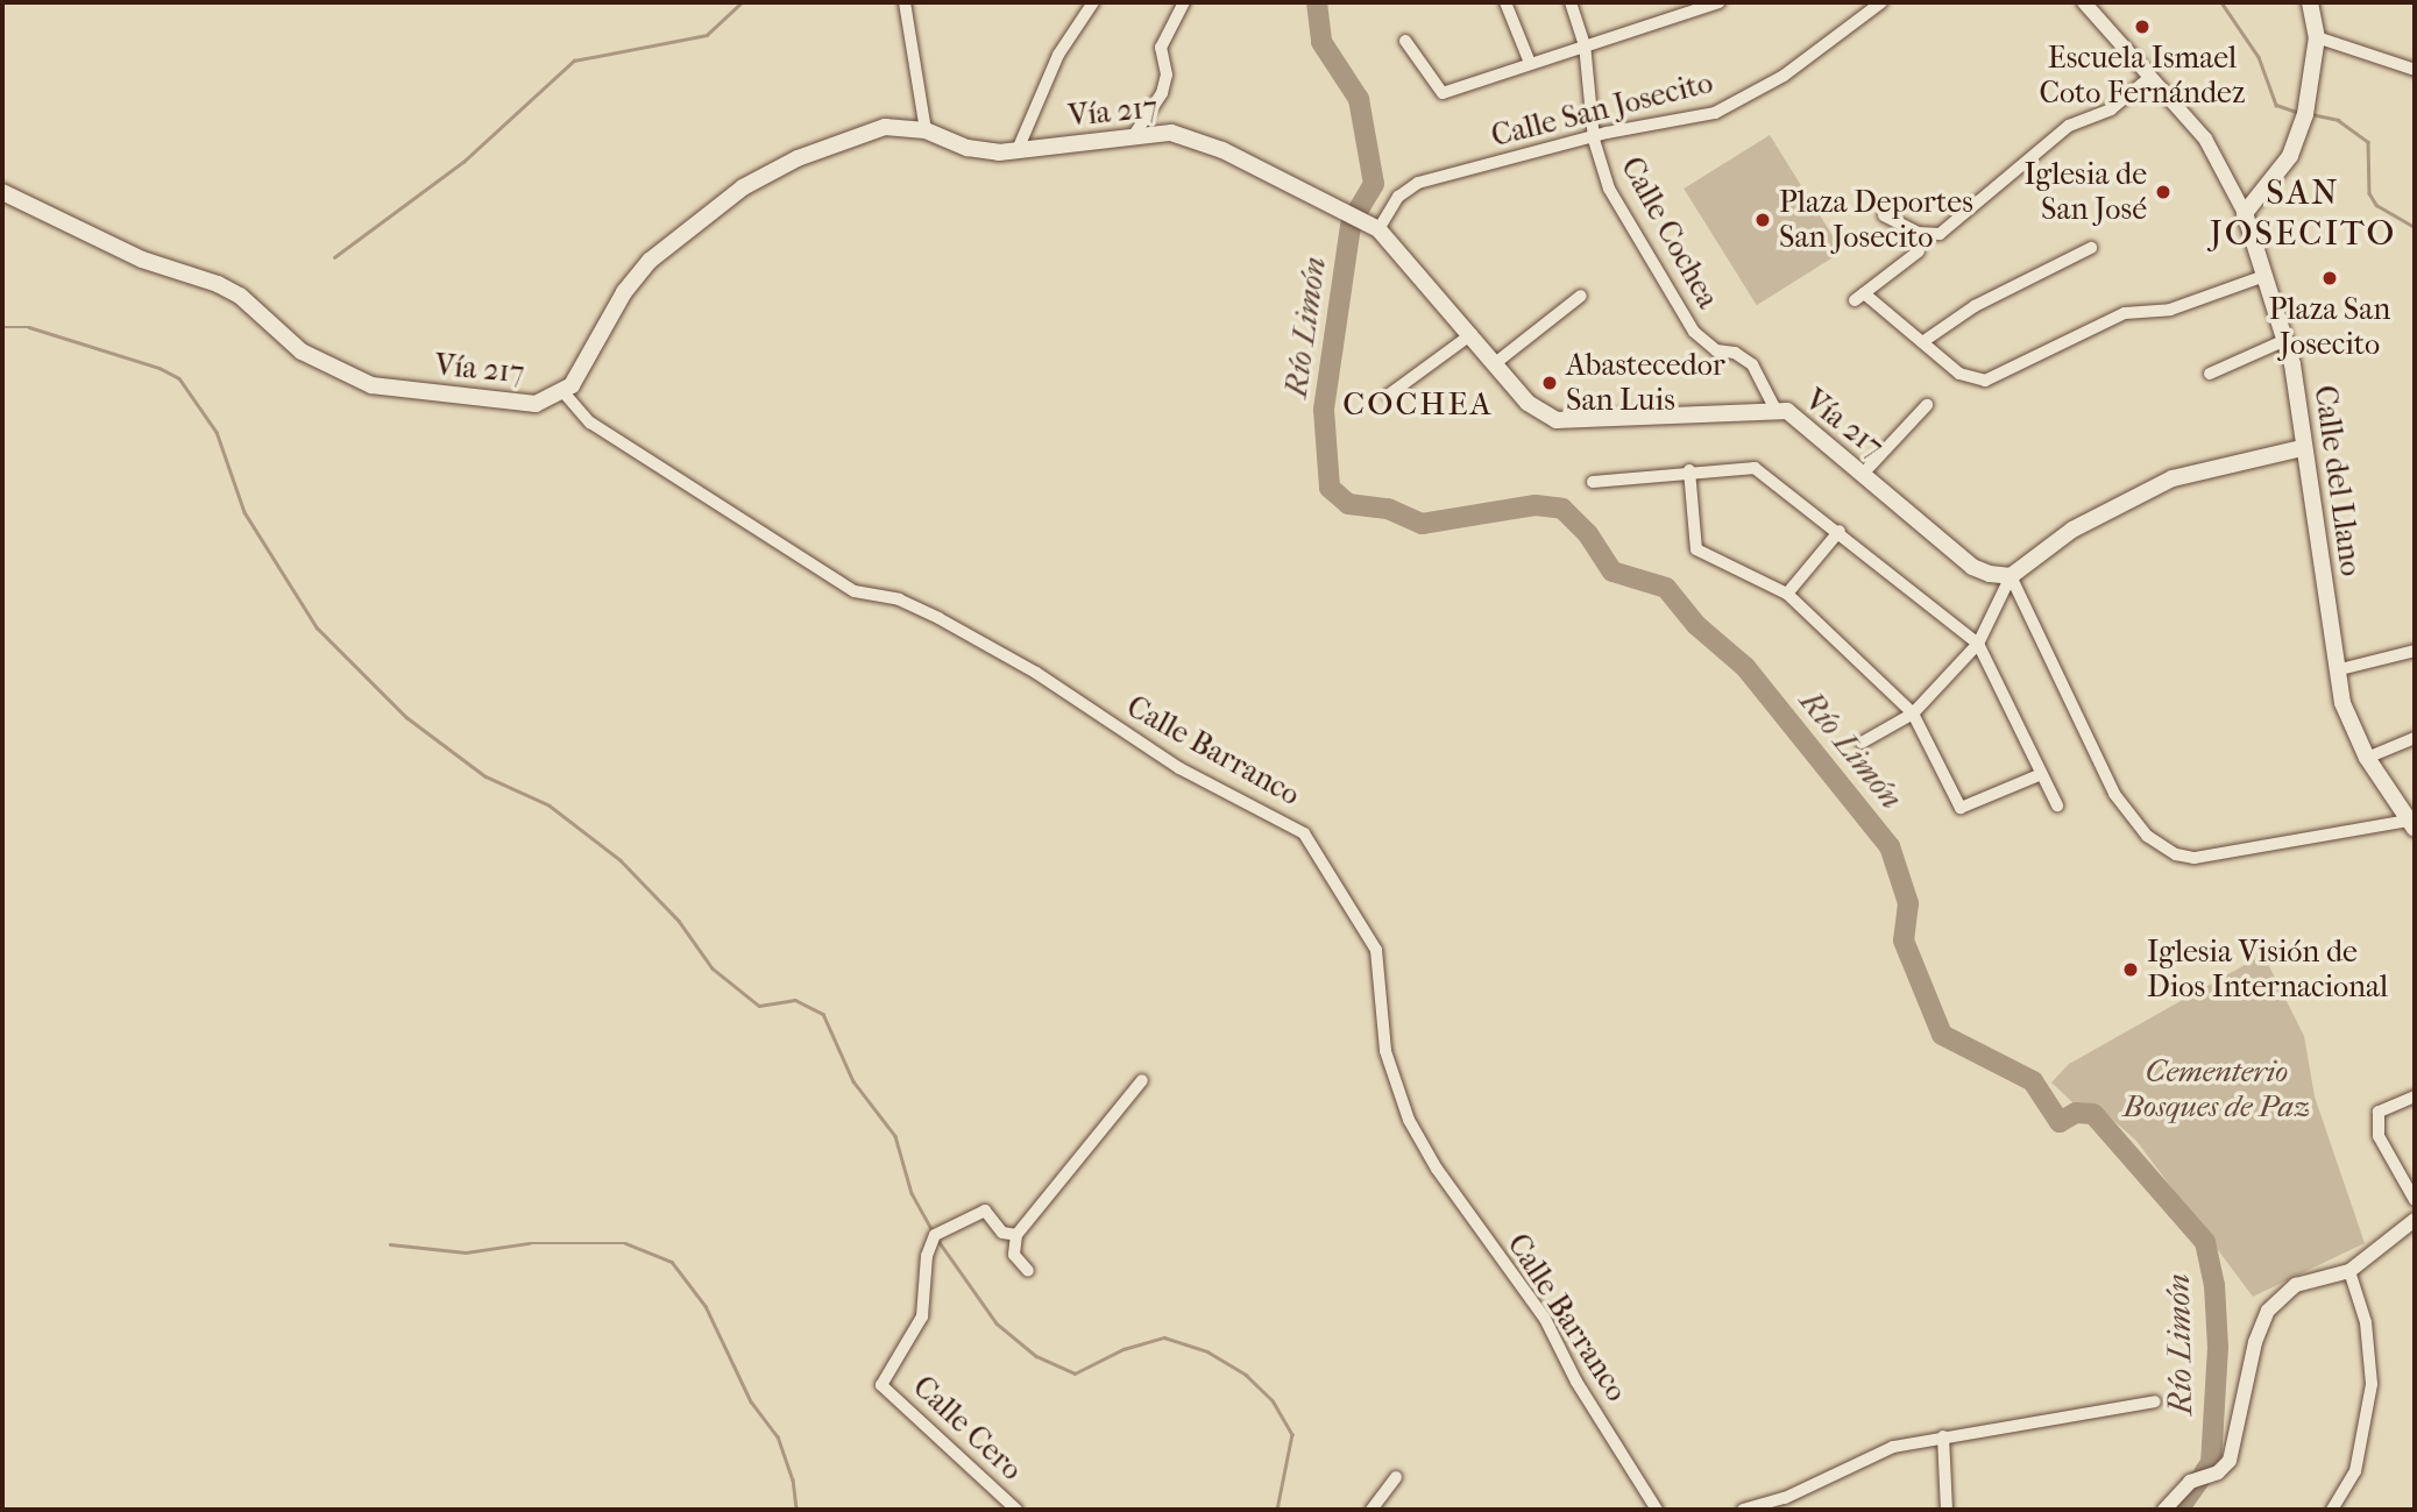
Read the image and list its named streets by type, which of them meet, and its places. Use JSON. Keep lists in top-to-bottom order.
{
  "streets": {
    "main road": ["Vía 217", "Calle del Llano"],
    "street": [
      "Calle San Josecito",
      "Calle Cochea",
      "Calle Barranco",
      "Calle Cero"
    ]
  },
  "crossings": [
    ["Calle San Josecito", "Vía 217"],
    ["Calle San Josecito", "Calle Cochea"],
    ["Vía 217", "Calle Cochea"],
    ["Vía 217", "Calle Barranco"]
  ],
  "districts": ["SAN JOSECITO", "COCHEA"],
  "water": ["Río Limón"],
  "parks": ["Cementerio Bosques de Paz"],
  "places": [
    "Escuela Ismael Coto Fernández",
    "Iglesia de San José",
    "Plaza Deportes San Josecito",
    "Plaza San Josecito",
    "Abastecedor San Luis",
    "Iglesia Visión de Dios Internacional"
  ]
}
